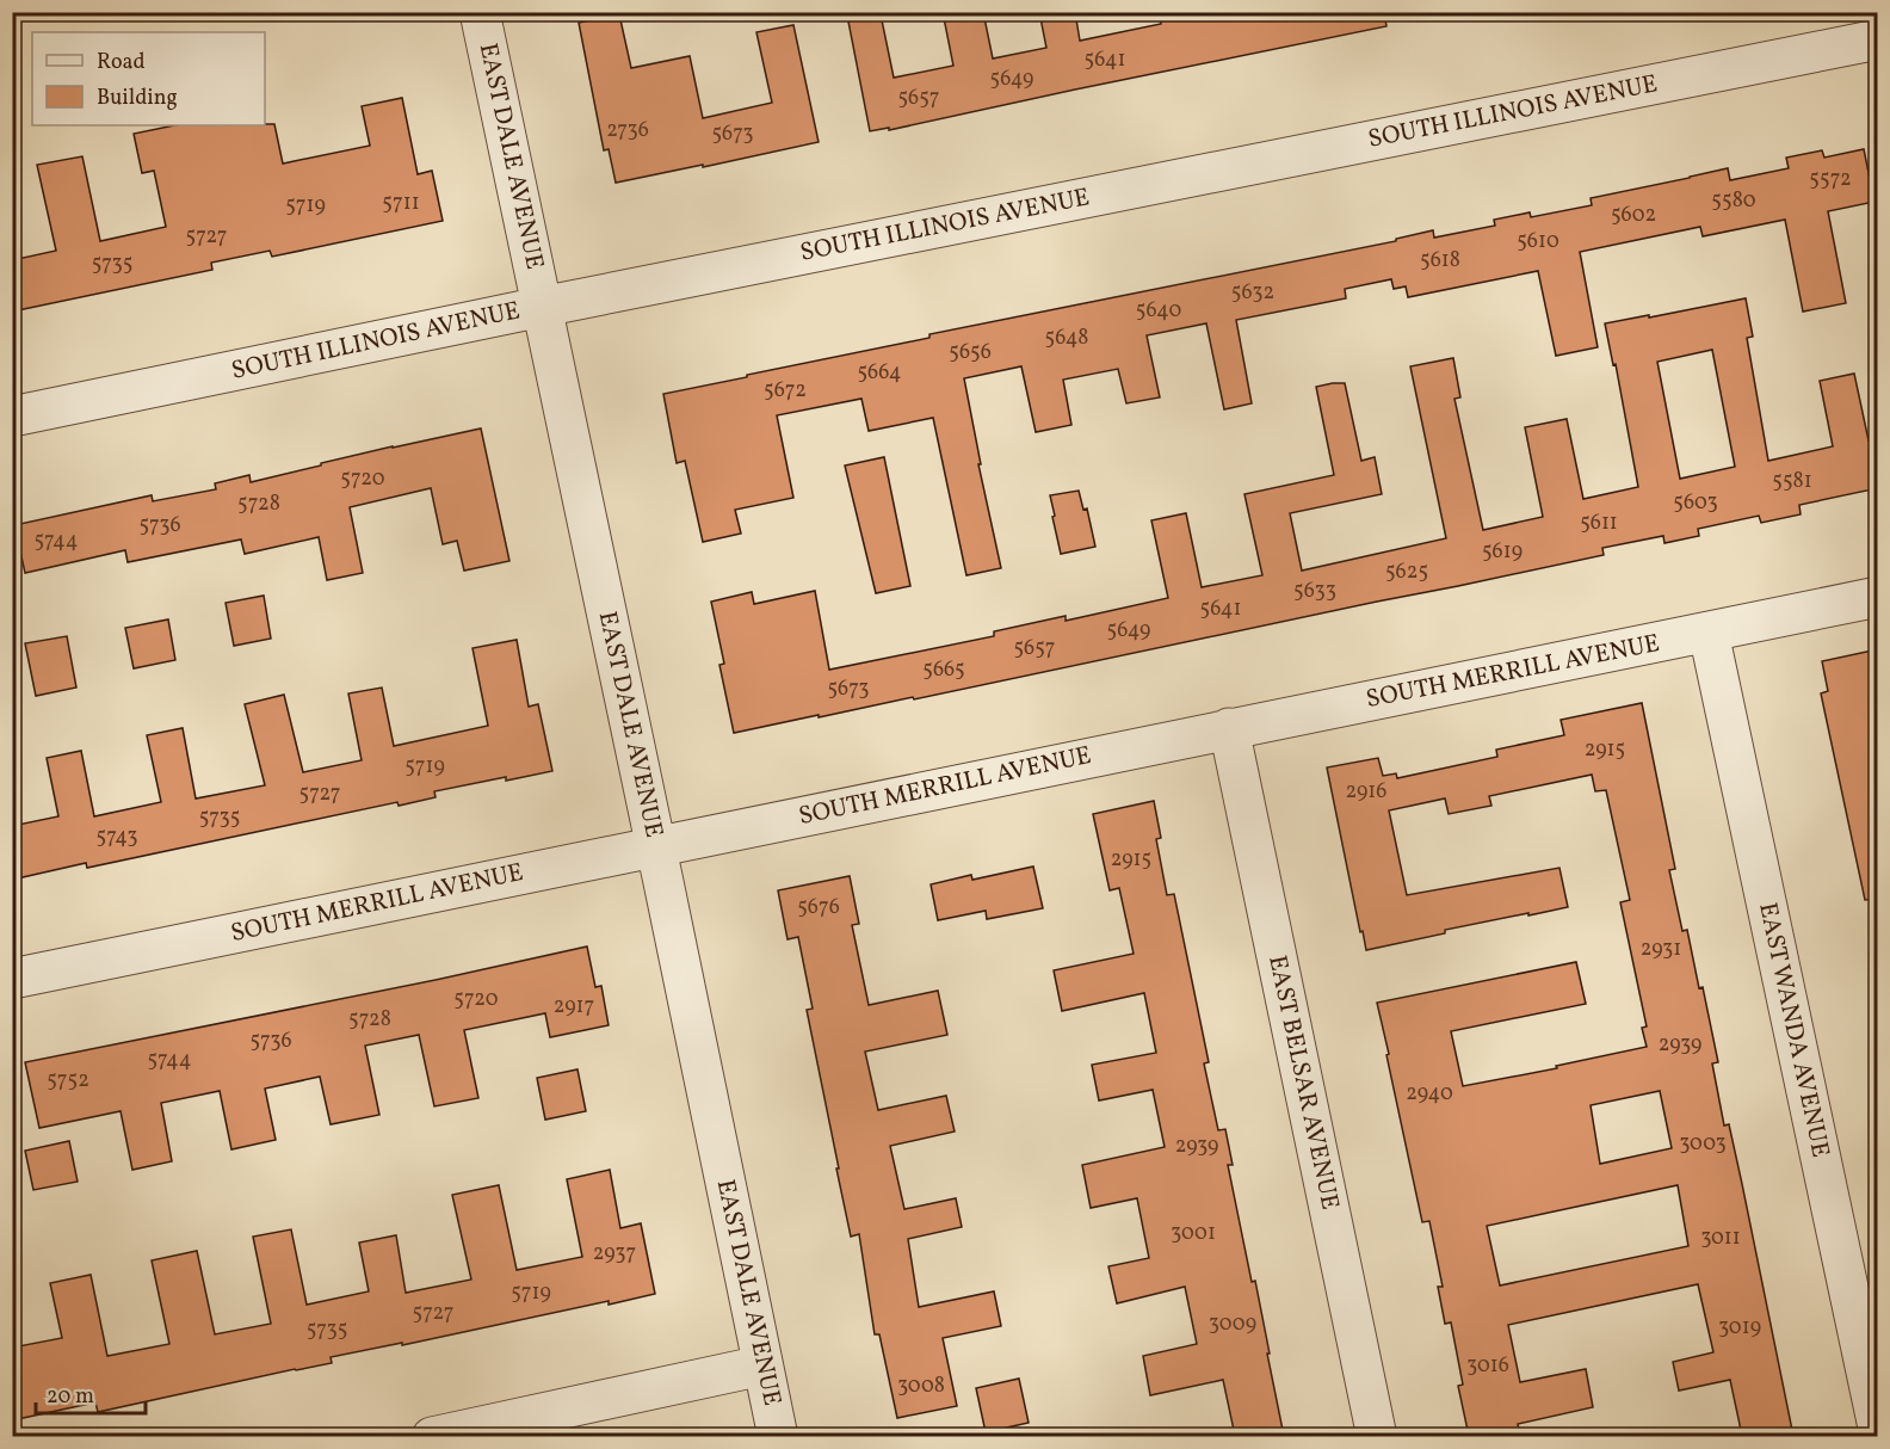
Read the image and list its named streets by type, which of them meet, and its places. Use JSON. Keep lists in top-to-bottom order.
{
  "streets": {
    "street": [
      "SOUTH ILLINOIS AVENUE",
      "EAST DALE AVENUE",
      "SOUTH MERRILL AVENUE",
      "EAST WANDA AVENUE",
      "EAST BELSAR AVENUE"
    ]
  },
  "crossings": [
    ["SOUTH ILLINOIS AVENUE", "EAST DALE AVENUE"],
    ["EAST DALE AVENUE", "SOUTH MERRILL AVENUE"],
    ["SOUTH MERRILL AVENUE", "EAST WANDA AVENUE"],
    ["SOUTH MERRILL AVENUE", "EAST BELSAR AVENUE"]
  ],
  "house_numbers": [
    "5641",
    "5649",
    "5657",
    "2736",
    "5673",
    "5572",
    "5580",
    "5711",
    "5719",
    "5602",
    "5727",
    "5610",
    "5618",
    "5735",
    "5632",
    "5640",
    "5648",
    "5656",
    "5664",
    "5672",
    "5720",
    "5581",
    "5603",
    "5728",
    "5611",
    "5736",
    "5744",
    "5619",
    "5625",
    "5633",
    "5641",
    "5649",
    "5657",
    "5665",
    "5673",
    "2915",
    "5719",
    "2916",
    "5727",
    "5735",
    "5743",
    "2915",
    "5676",
    "2931",
    "5720",
    "2917",
    "5728",
    "5736",
    "2939",
    "5744",
    "5752",
    "2940",
    "3003",
    "2939",
    "3001",
    "3011",
    "2937",
    "5719",
    "5727",
    "3009",
    "3019",
    "5735",
    "3016",
    "3008"
  ],
  "legend": ["Road", "Building"],
  "scale_bar": "20 m"
}
